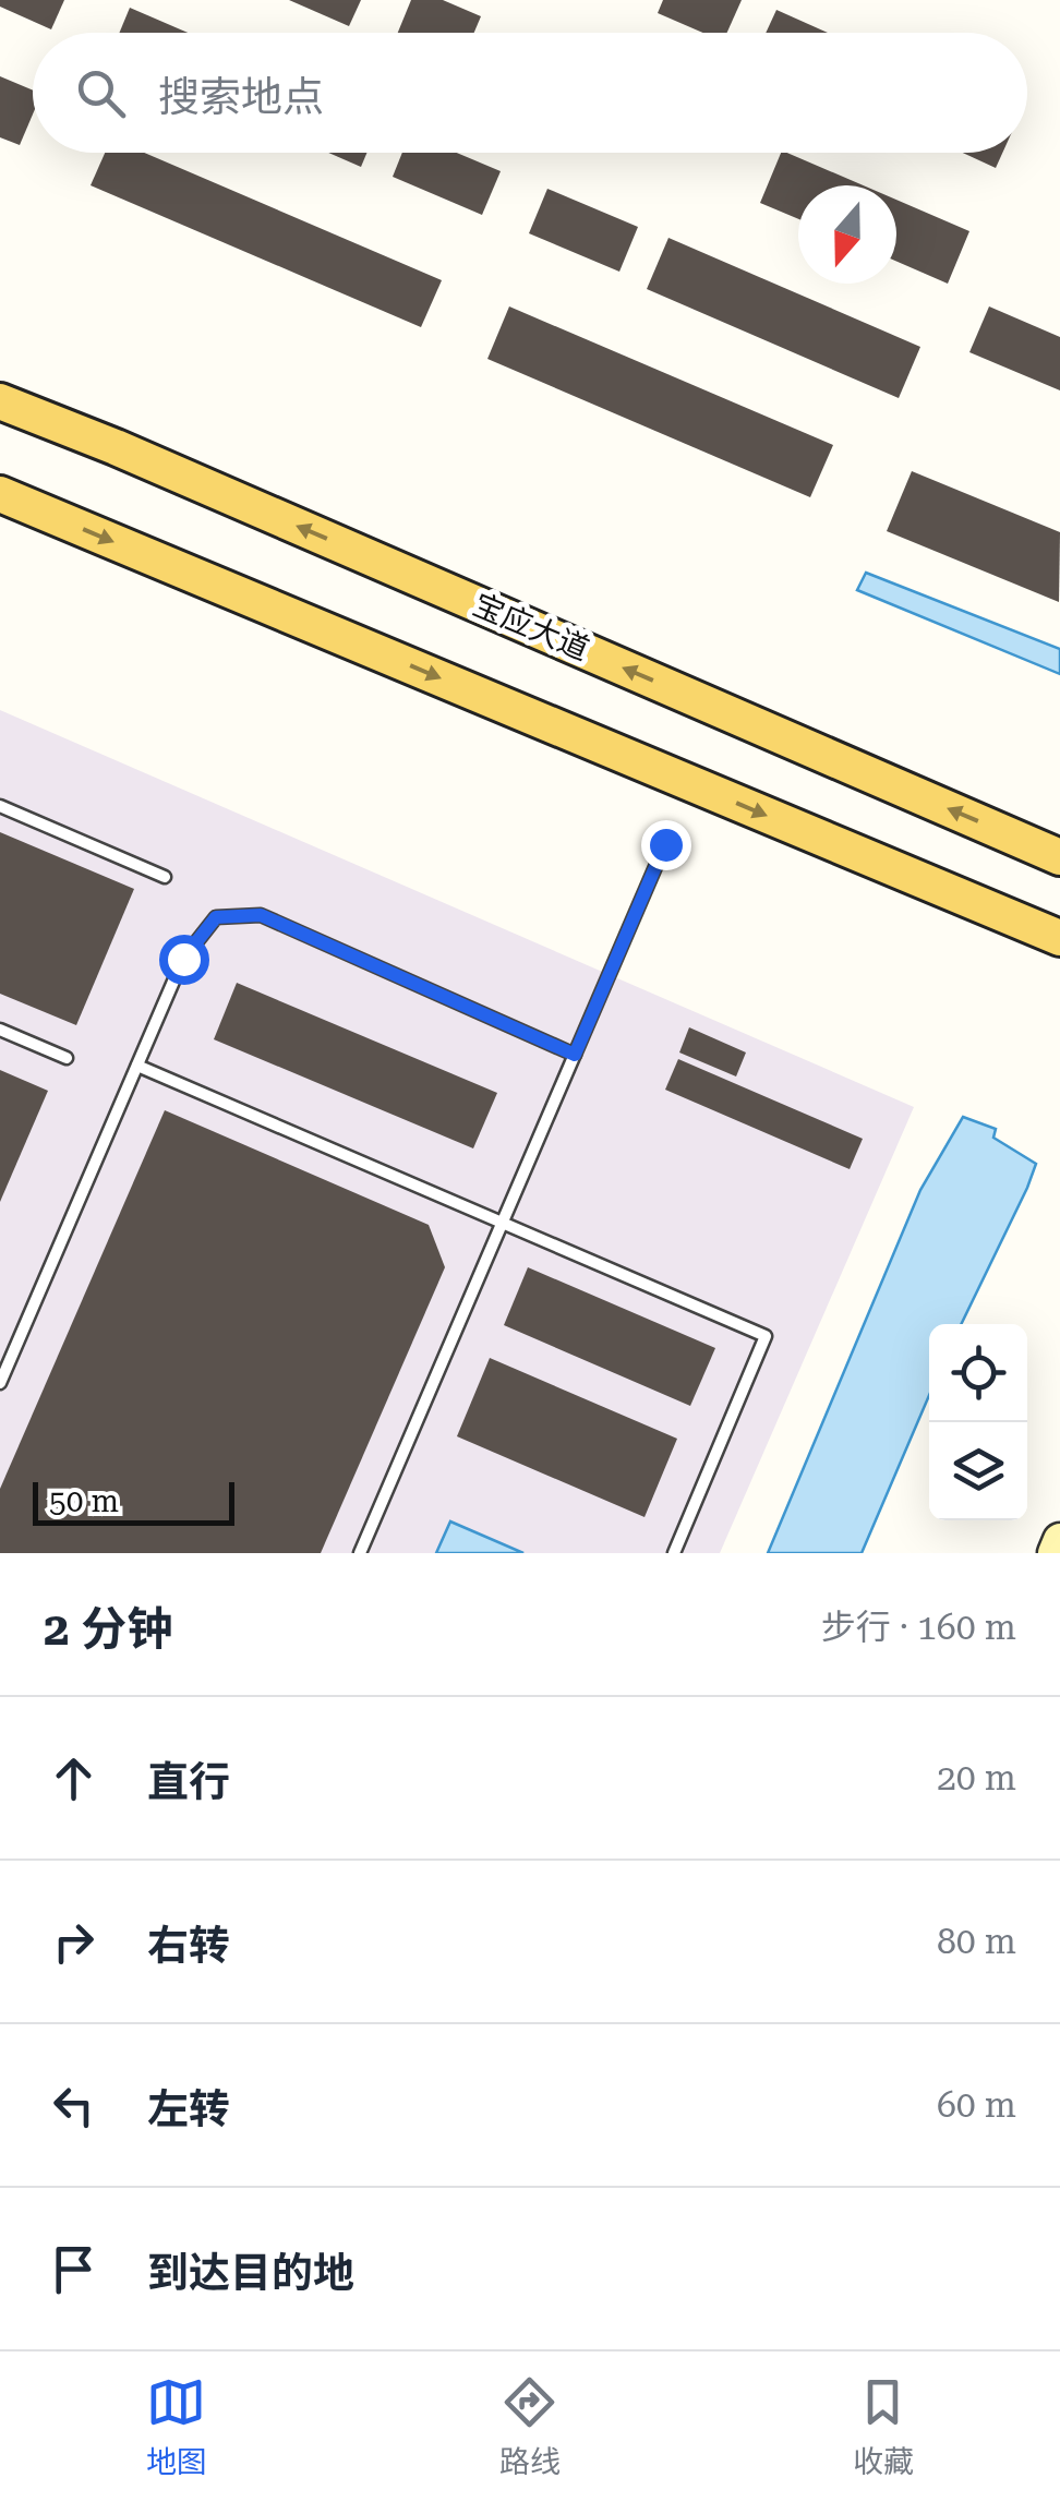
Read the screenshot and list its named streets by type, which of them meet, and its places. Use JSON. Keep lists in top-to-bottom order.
{
  "streets": {
    "main road": ["宝应大道"]
  },
  "scale_bar": "50 m",
  "north": "bottom",
  "page": {
    "search": "搜索地点",
    "scale": "50 m",
    "heading": ["2 分钟", "步行 · 160 m"],
    "list": [
      ["直行", "20 m"],
      ["右转", "80 m"],
      ["左转", "60 m"],
      "到达目的地"
    ],
    "nav": ["地图", "路线", "收藏"]
  }
}
